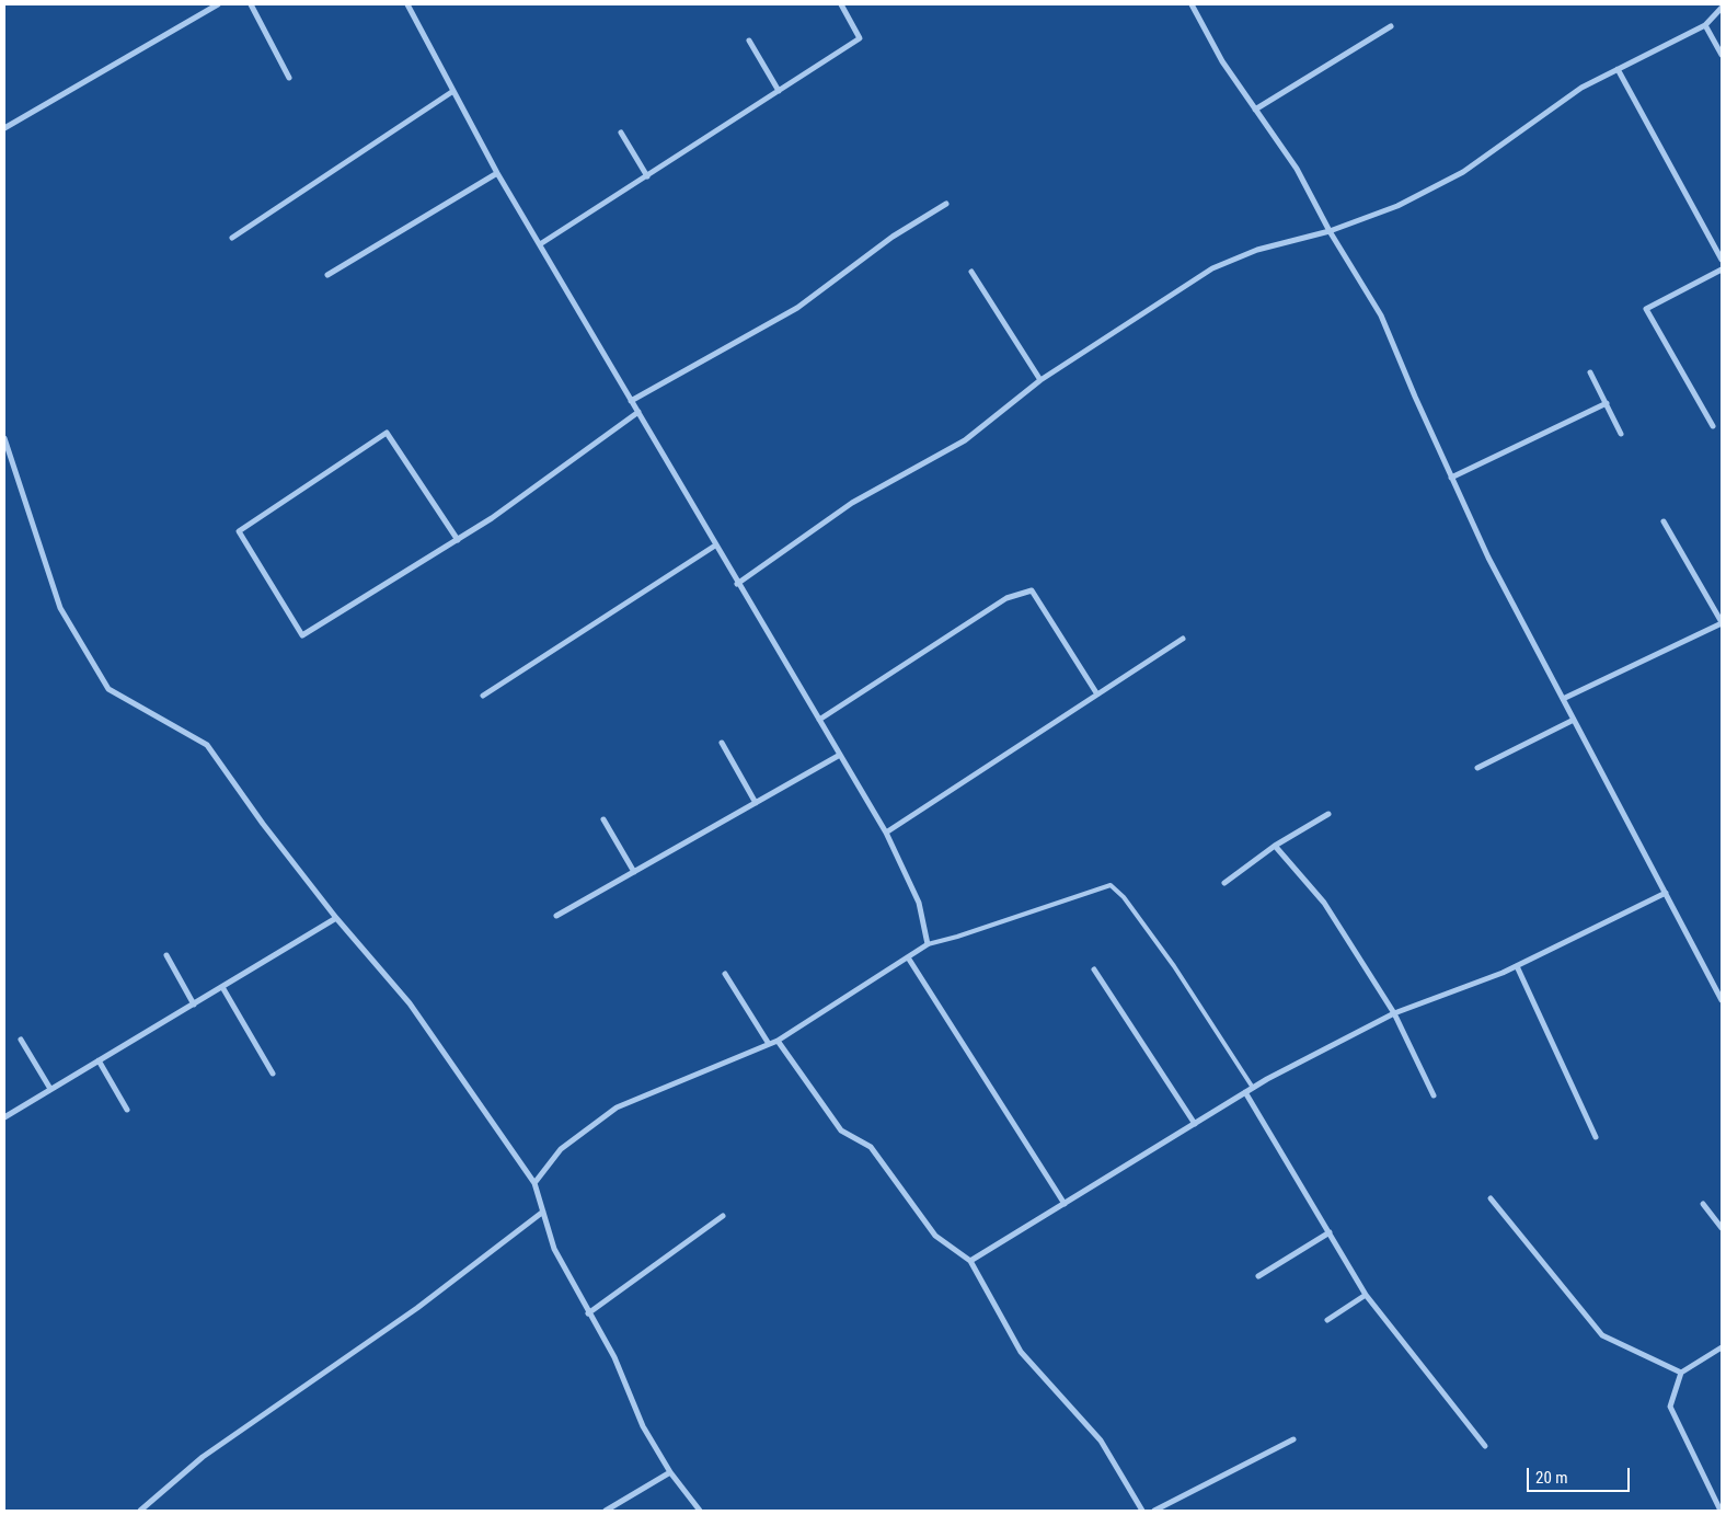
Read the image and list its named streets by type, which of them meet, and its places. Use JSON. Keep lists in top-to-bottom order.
{
  "scale_bar": "20 m"
}
